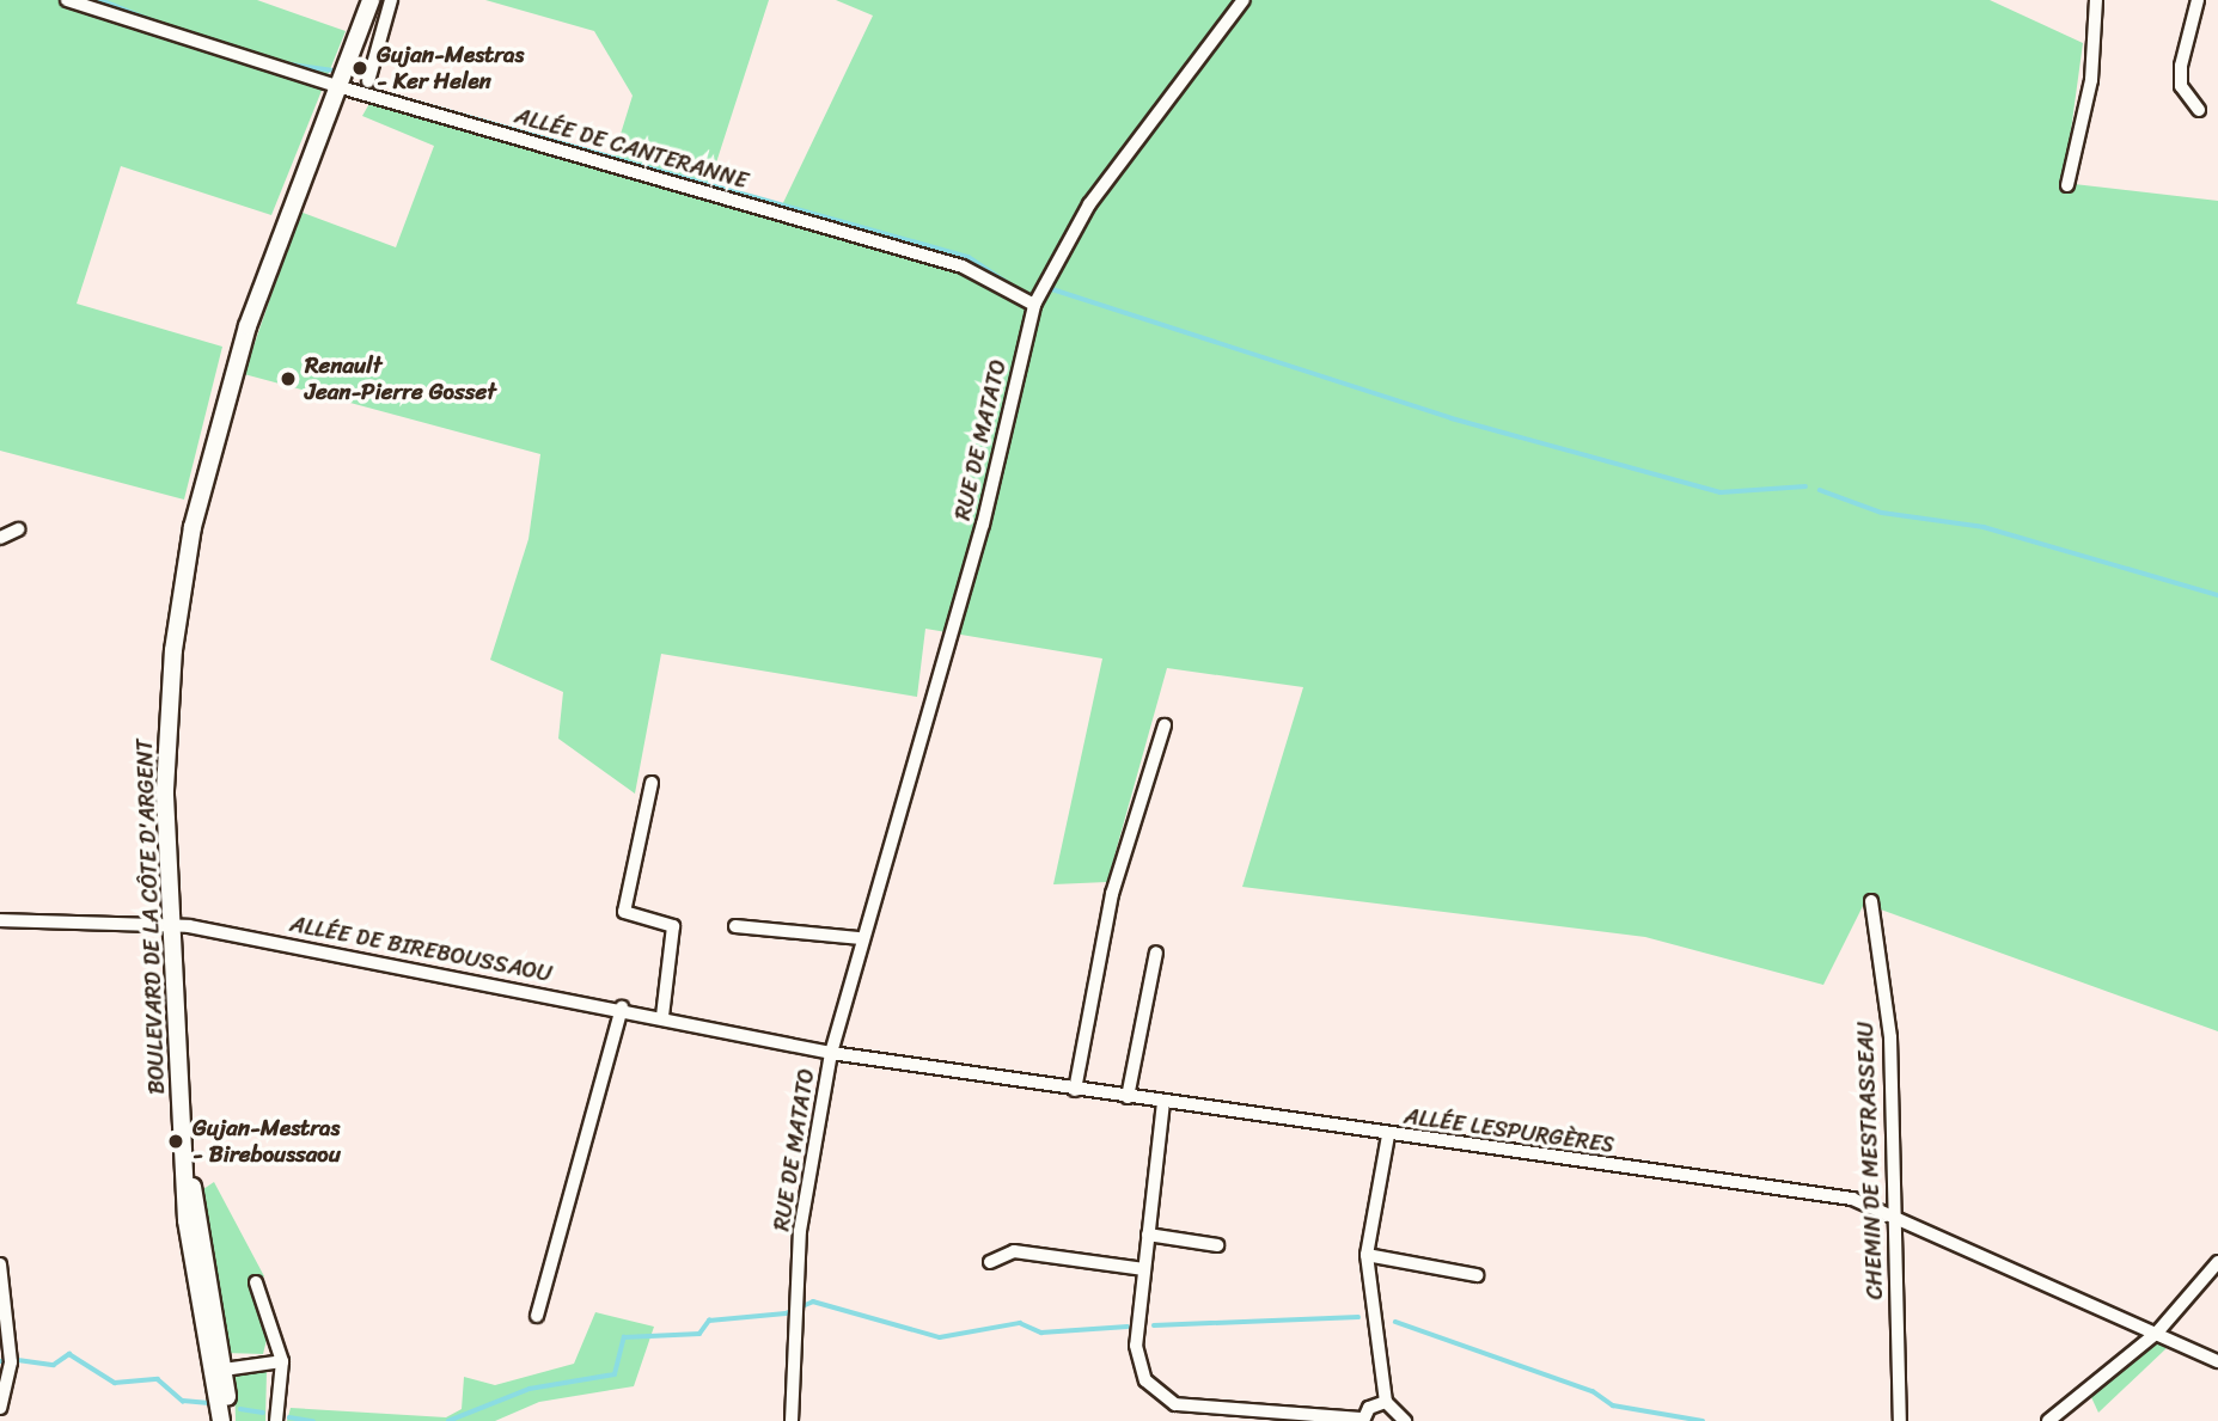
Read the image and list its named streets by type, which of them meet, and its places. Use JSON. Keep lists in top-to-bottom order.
{
  "streets": {
    "main road": ["BOULEVARD DE LA CÔTE D'ARGENT"],
    "street": [
      "ALLÉE DE CANTERANNE",
      "RUE DE MATATO",
      "ALLÉE DE BIREBOUSSAOU",
      "ALLÉE LESPURGÈRES",
      "CHEMIN DE MESTRASSEAU"
    ]
  },
  "crossings": [
    ["ALLÉE DE CANTERANNE", "RUE DE MATATO"],
    ["ALLÉE DE CANTERANNE", "BOULEVARD DE LA CÔTE D'ARGENT"],
    ["RUE DE MATATO", "ALLÉE DE BIREBOUSSAOU"],
    ["RUE DE MATATO", "ALLÉE LESPURGÈRES"],
    ["BOULEVARD DE LA CÔTE D'ARGENT", "ALLÉE DE BIREBOUSSAOU"],
    ["ALLÉE DE BIREBOUSSAOU", "ALLÉE LESPURGÈRES"],
    ["ALLÉE LESPURGÈRES", "CHEMIN DE MESTRASSEAU"]
  ],
  "places": ["Gujan-Mestras - Ker Helen", "Renault Jean-Pierre Gosset", "Gujan-Mestras - Bireboussaou"]
}
